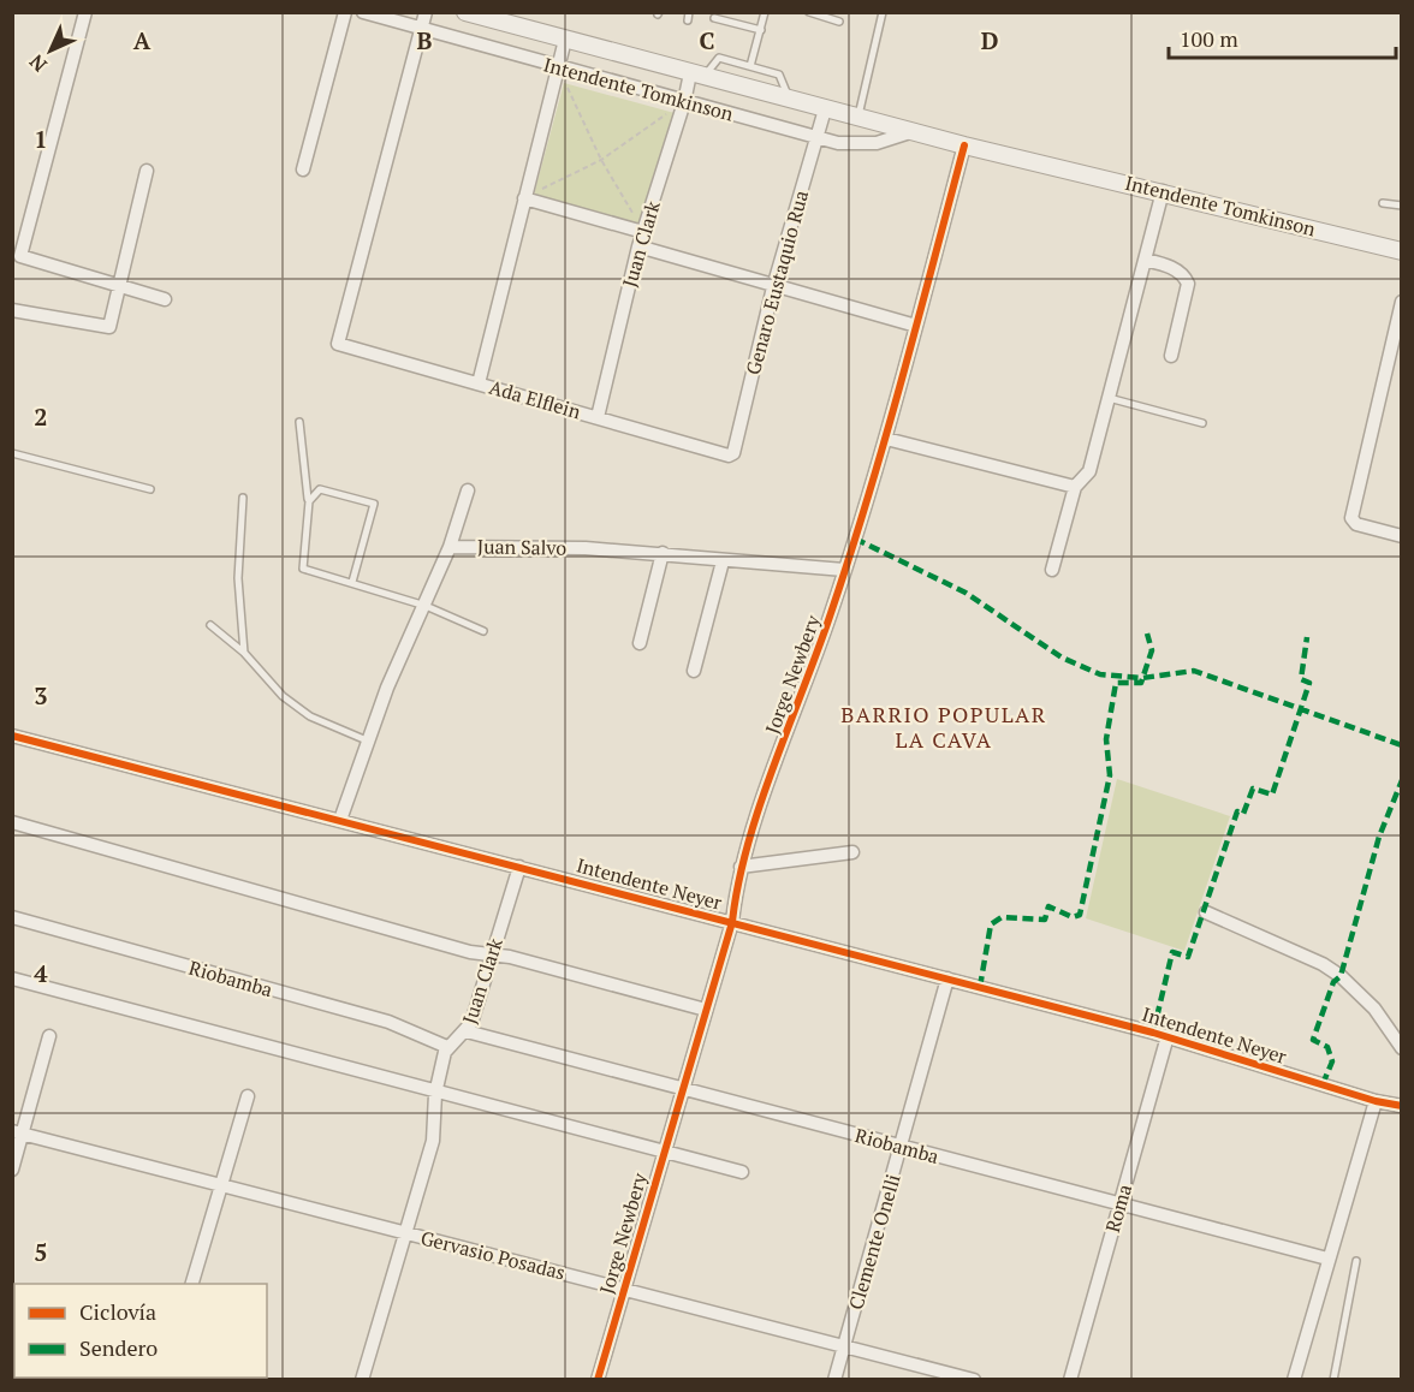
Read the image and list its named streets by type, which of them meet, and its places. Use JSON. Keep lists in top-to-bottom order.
{
  "streets": {
    "street": [
      "Intendente Tomkinson",
      "Juan Clark",
      "Genaro Eustaquio Rua",
      "Ada Elflein",
      "Juan Salvo",
      "Jorge Newbery",
      "Intendente Neyer",
      "Riobamba",
      "Roma",
      "Clemente Onelli",
      "Gervasio Posadas"
    ]
  },
  "crossings": [
    ["Intendente Tomkinson", "Juan Clark"],
    ["Intendente Tomkinson", "Genaro Eustaquio Rua"],
    ["Intendente Tomkinson", "Ada Elflein"],
    ["Intendente Tomkinson", "Jorge Newbery"],
    ["Juan Clark", "Ada Elflein"],
    ["Juan Clark", "Intendente Neyer"],
    ["Juan Clark", "Riobamba"],
    ["Juan Clark", "Gervasio Posadas"],
    ["Genaro Eustaquio Rua", "Ada Elflein"],
    ["Juan Salvo", "Jorge Newbery"],
    ["Juan Salvo", "Intendente Neyer"],
    ["Jorge Newbery", "Intendente Neyer"],
    ["Jorge Newbery", "Riobamba"],
    ["Jorge Newbery", "Gervasio Posadas"],
    ["Intendente Neyer", "Roma"],
    ["Intendente Neyer", "Clemente Onelli"],
    ["Riobamba", "Roma"],
    ["Riobamba", "Clemente Onelli"],
    ["Clemente Onelli", "Gervasio Posadas"]
  ],
  "districts": ["BARRIO POPULAR LA CAVA"],
  "legend": ["Ciclovía", "Sendero"],
  "scale_bar": "100 m",
  "north": "bottom left",
  "grid": {
    "columns": [
      "A",
      "B",
      "C",
      "D"
    ],
    "rows": [
      "1",
      "2",
      "3",
      "4",
      "5"
    ]
  }
}
